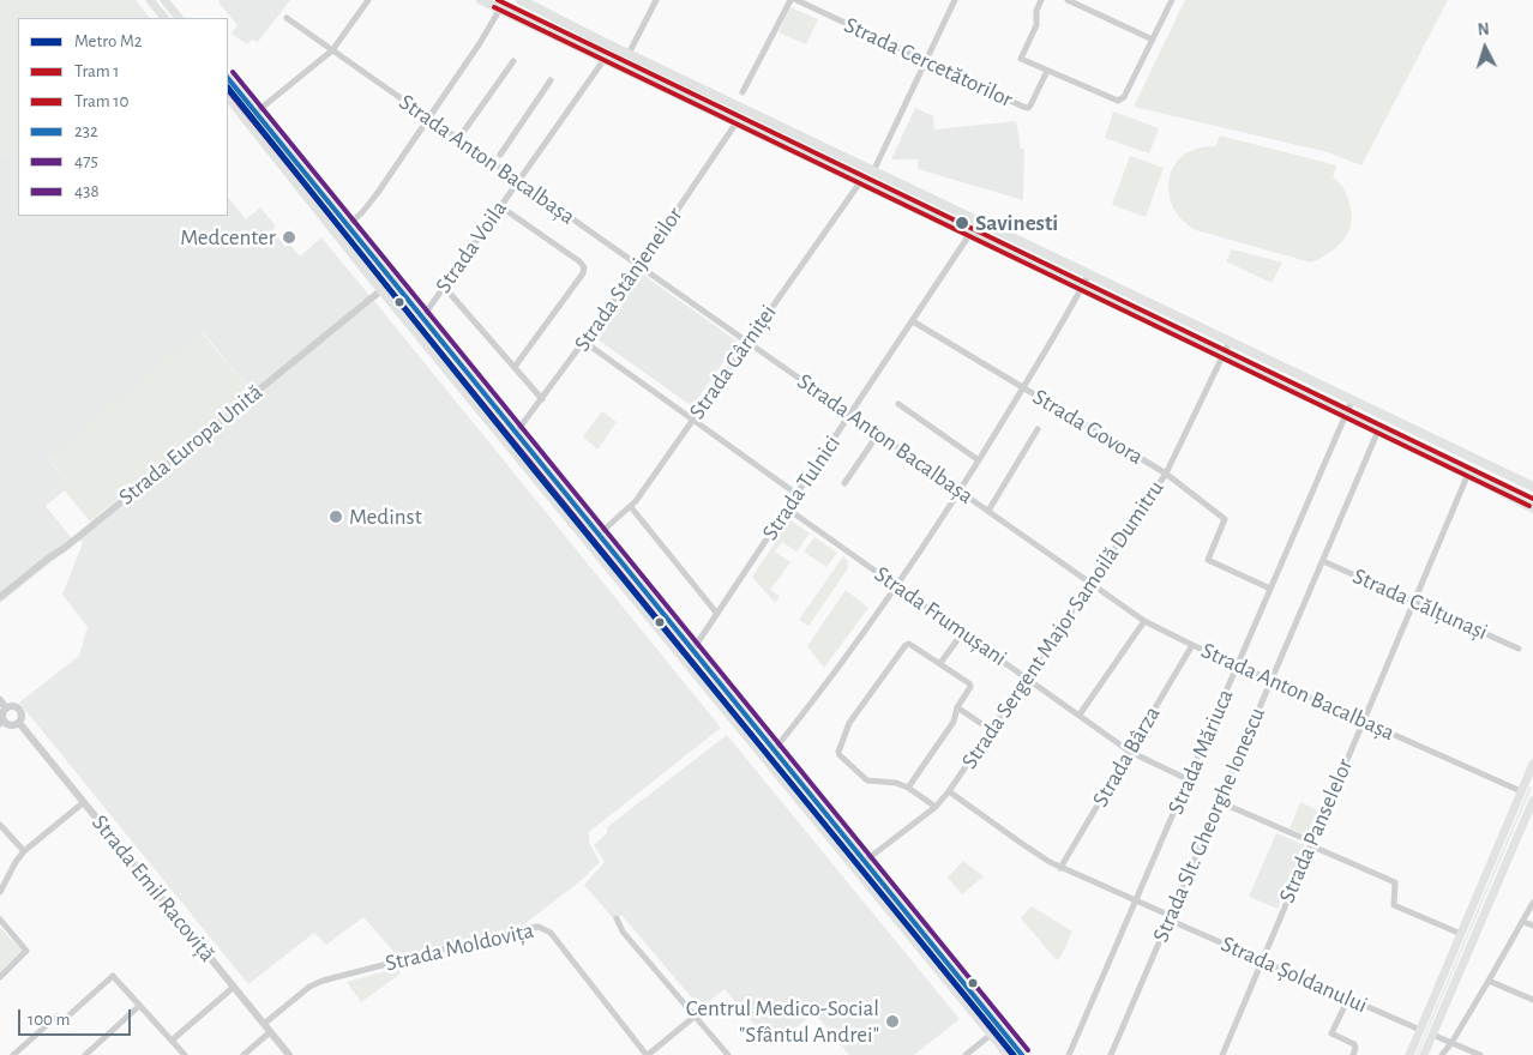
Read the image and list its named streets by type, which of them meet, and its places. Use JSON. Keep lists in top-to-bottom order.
{
  "streets": {
    "street": [
      "Strada Cercetătorilor",
      "Strada Anton Bacalbașa",
      "Strada Voila",
      "Strada Stânjeneilor",
      "Strada Gârniței",
      "Strada Govora",
      "Strada Europa Unită",
      "Strada Tulnici",
      "Strada Călțunași",
      "Strada Frumușani",
      "Strada Sergent Major Samoilă Dumitru",
      "Strada Măriuca",
      "Strada Bârza",
      "Strada Slt. Gheorghe Ionescu",
      "Strada Panselelor",
      "Strada Emil Racoviță",
      "Strada Moldovița",
      "Strada Șoldanului"
    ]
  },
  "crossings": [
    ["Strada Anton Bacalbașa", "Strada Voila"],
    ["Strada Anton Bacalbașa", "Strada Stânjeneilor"],
    ["Strada Anton Bacalbașa", "Strada Gârniței"],
    ["Strada Anton Bacalbașa", "Strada Tulnici"],
    ["Strada Anton Bacalbașa", "Strada Sergent Major Samoilă Dumitru"],
    ["Strada Anton Bacalbașa", "Strada Măriuca"],
    ["Strada Anton Bacalbașa", "Strada Bârza"],
    ["Strada Anton Bacalbașa", "Strada Slt. Gheorghe Ionescu"],
    ["Strada Anton Bacalbașa", "Strada Panselelor"],
    ["Strada Govora", "Strada Tulnici"],
    ["Strada Govora", "Strada Sergent Major Samoilă Dumitru"],
    ["Strada Govora", "Strada Măriuca"],
    ["Strada Tulnici", "Strada Frumușani"],
    ["Strada Călțunași", "Strada Slt. Gheorghe Ionescu"],
    ["Strada Călțunași", "Strada Panselelor"],
    ["Strada Frumușani", "Strada Sergent Major Samoilă Dumitru"],
    ["Strada Frumușani", "Strada Măriuca"],
    ["Strada Frumușani", "Strada Bârza"],
    ["Strada Sergent Major Samoilă Dumitru", "Strada Șoldanului"],
    ["Strada Măriuca", "Strada Șoldanului"],
    ["Strada Bârza", "Strada Șoldanului"],
    ["Strada Slt. Gheorghe Ionescu", "Strada Șoldanului"],
    ["Strada Panselelor", "Strada Șoldanului"],
    ["Strada Emil Racoviță", "Strada Moldovița"]
  ],
  "places": [
    "Savinesti",
    "Medcenter",
    "Medinst",
    "Centrul Medico-Social \"Sfântul Andrei\""
  ],
  "lines": [
    "tram line 1",
    "tram line 10",
    "transit line 438",
    "transit line 232",
    "metro line M2",
    "transit line 475"
  ],
  "legend": [
    "Metro M2",
    "Tram 1",
    "Tram 10",
    "232",
    "475",
    "438"
  ],
  "scale_bar": "100 m",
  "north": "top"
}
